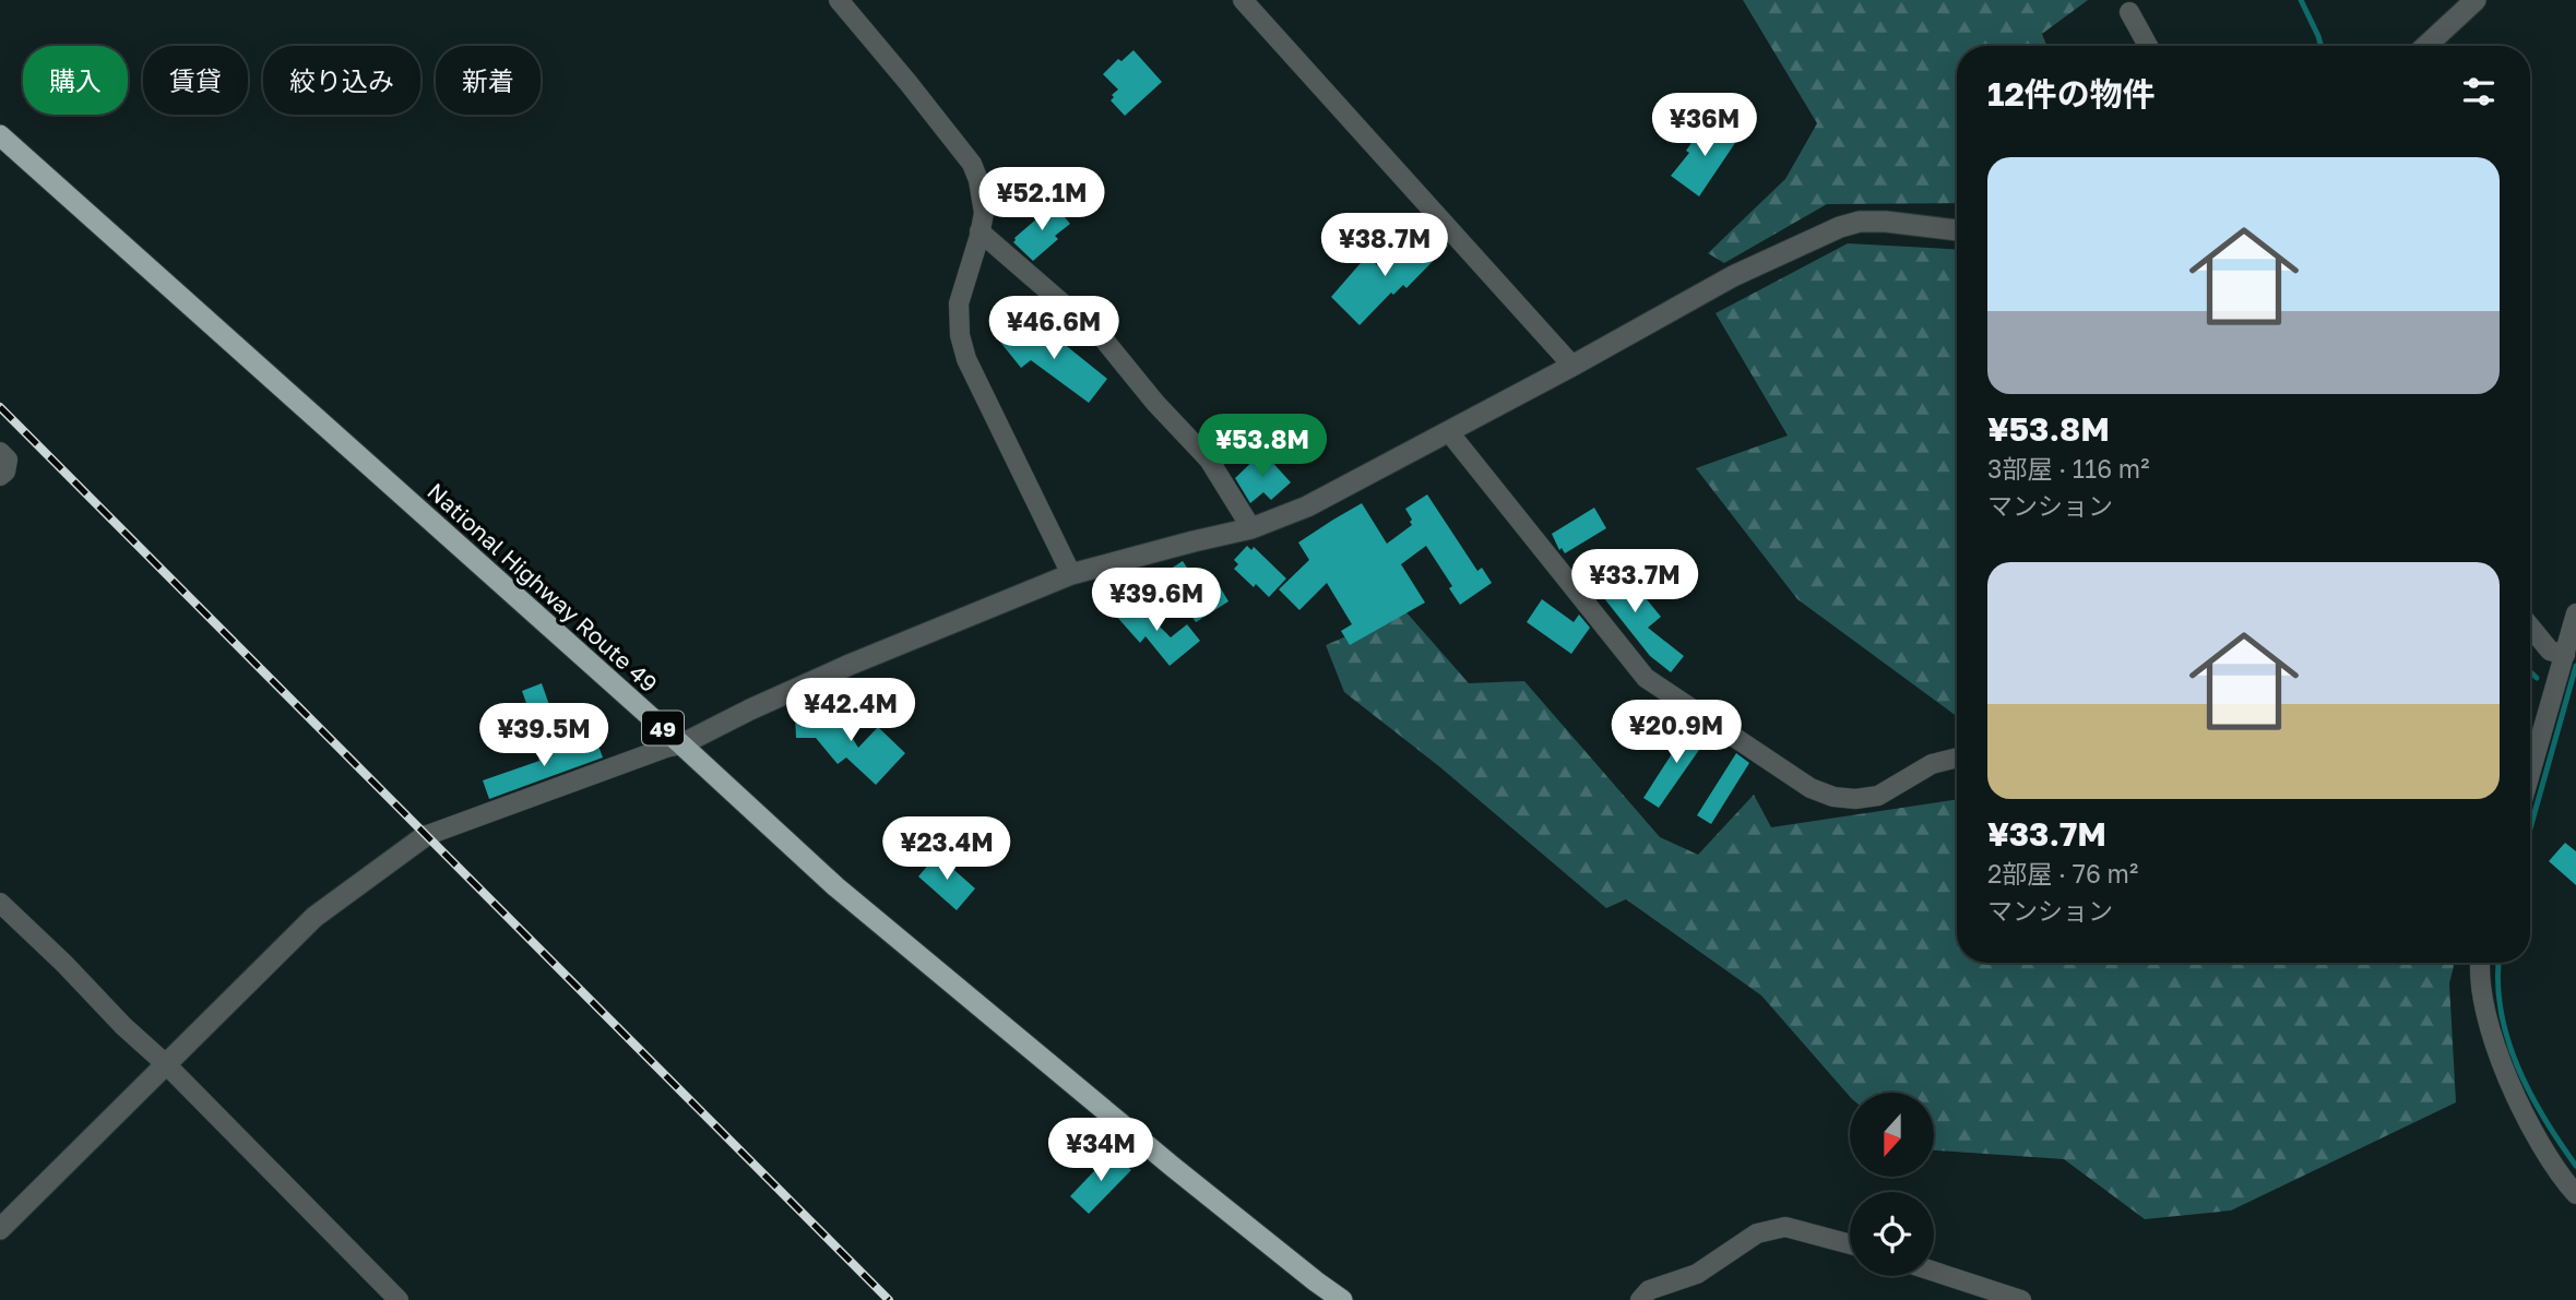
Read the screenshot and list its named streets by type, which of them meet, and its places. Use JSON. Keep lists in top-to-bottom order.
{
  "streets": {
    "highway": ["National Highway Route 49", "49"]
  },
  "north": "bottom",
  "page": {
    "chip": [
      "購入",
      "賃貸",
      "絞り込み",
      "新着"
    ],
    "heading": "12件の物件",
    "price": [
      "¥36M",
      "¥52.1M",
      "¥38.7M",
      "¥46.6M",
      "¥53.8M",
      "¥33.7M",
      "¥39.6M",
      "¥42.4M",
      "¥20.9M",
      "¥39.5M",
      "¥23.4M",
      "¥34M"
    ],
    "list": [
      {
        "name": "¥53.8M",
        "note": "3部屋 · 116 m² · マンション"
      },
      {
        "name": "¥33.7M",
        "note": "2部屋 · 76 m² · マンション"
      }
    ]
  }
}
